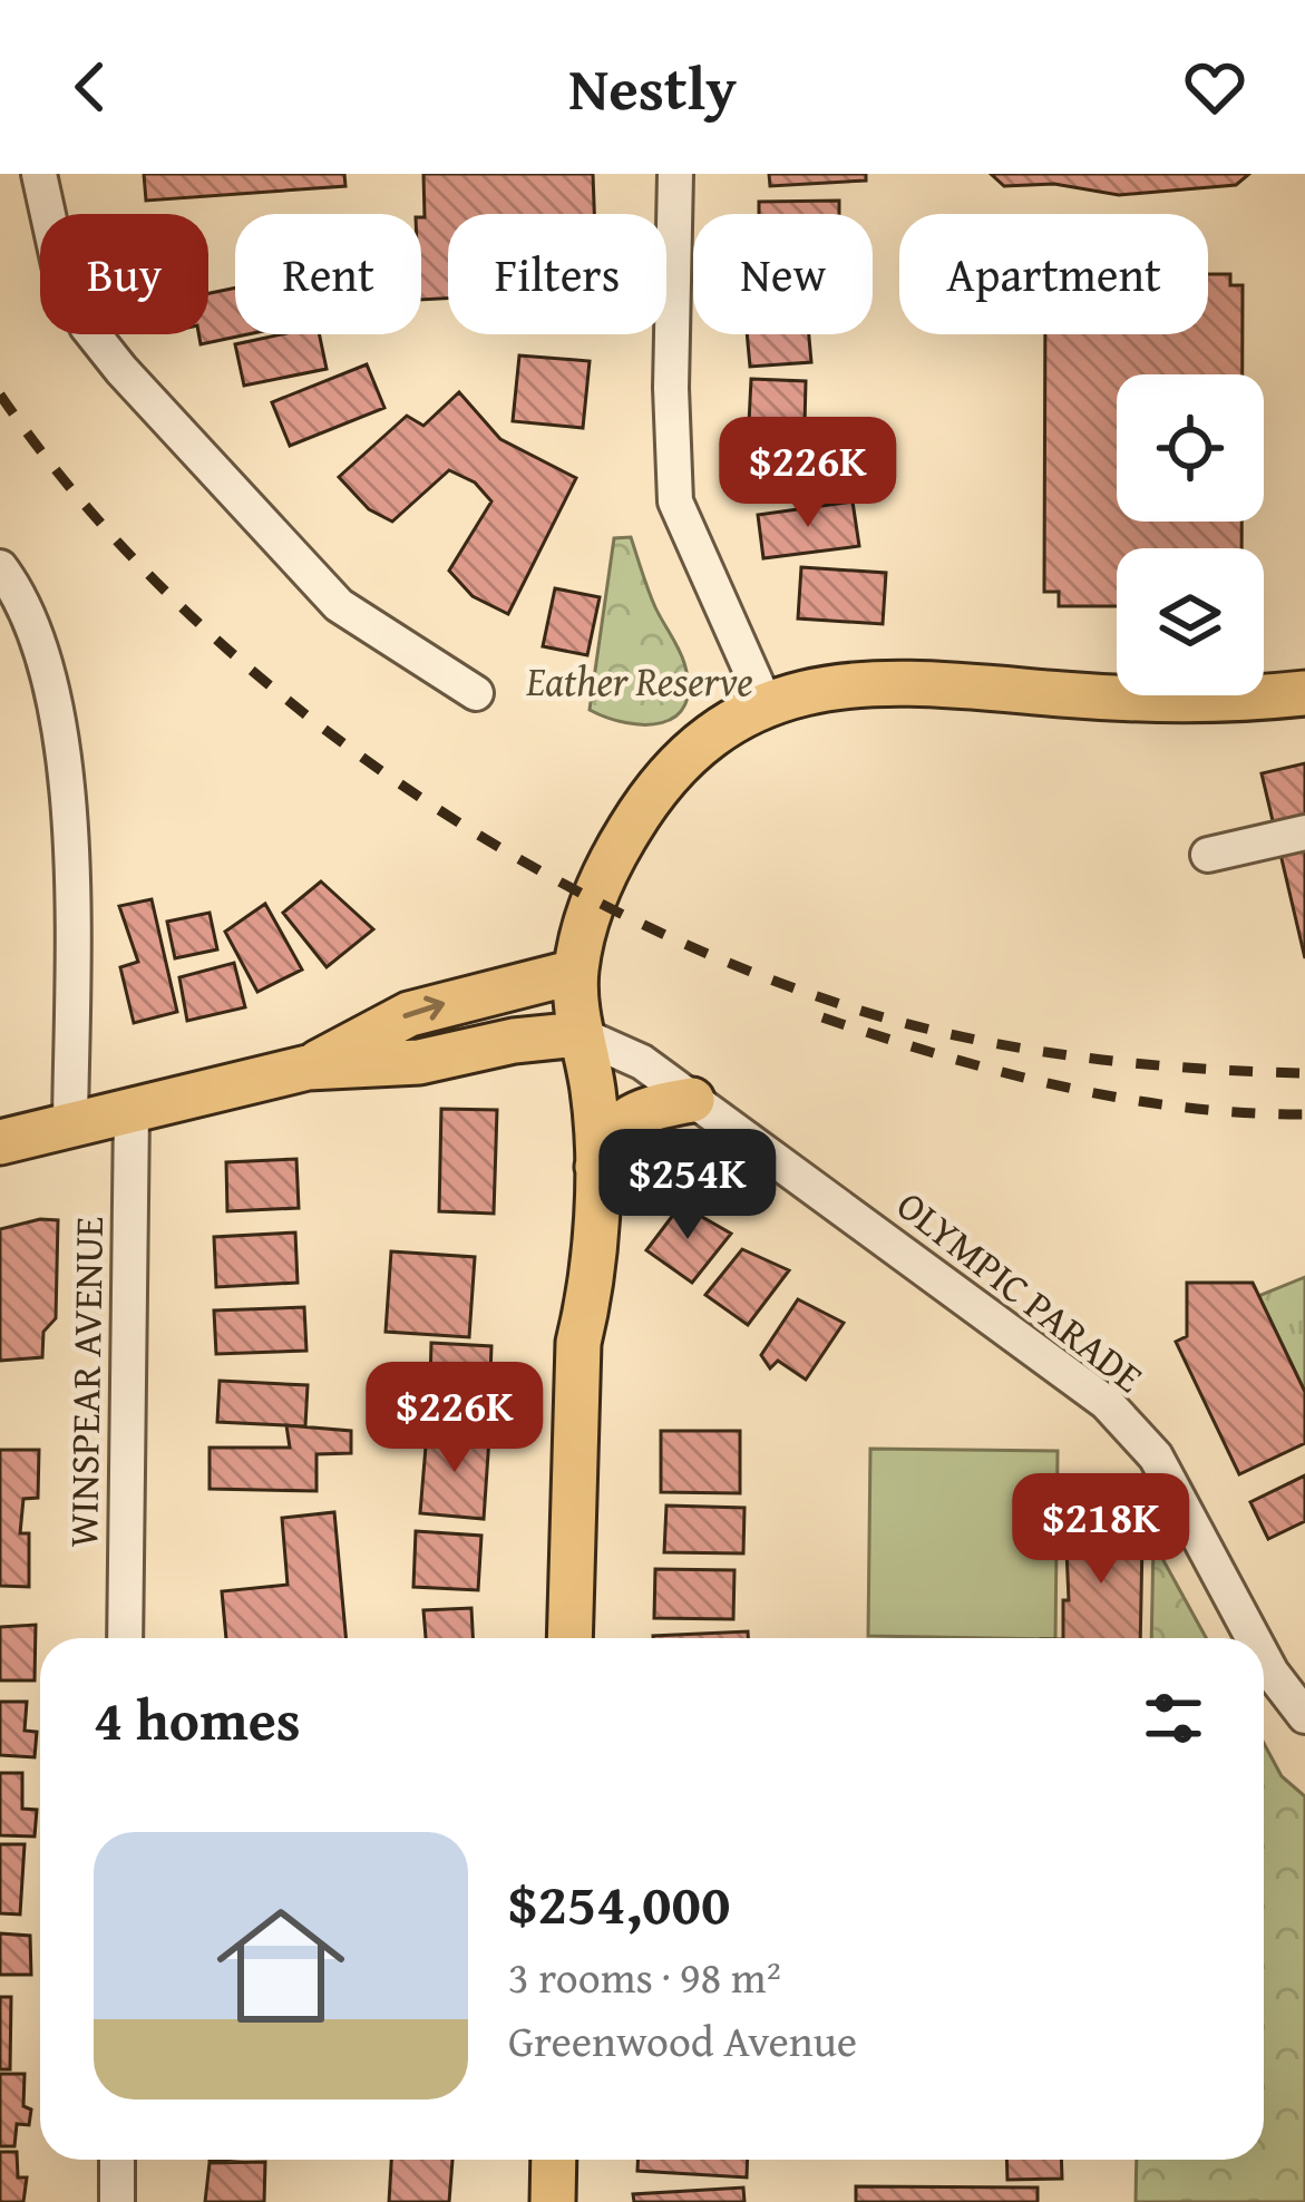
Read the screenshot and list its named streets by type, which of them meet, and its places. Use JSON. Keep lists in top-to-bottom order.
{
  "streets": {
    "street": ["OLYMPIC PARADE", "WINSPEAR AVENUE"]
  },
  "parks": ["Eather Reserve"],
  "page": {
    "header": "Nestly",
    "chip": [
      "Buy",
      "Rent",
      "Filters",
      "New",
      "Apartment"
    ],
    "price": [
      "$226K",
      "$254K",
      "$226K",
      "$218K"
    ],
    "heading": "4 homes",
    "list": [
      {
        "name": "$254,000",
        "note": "3 rooms · 98 m² · Greenwood Avenue"
      }
    ]
  }
}
